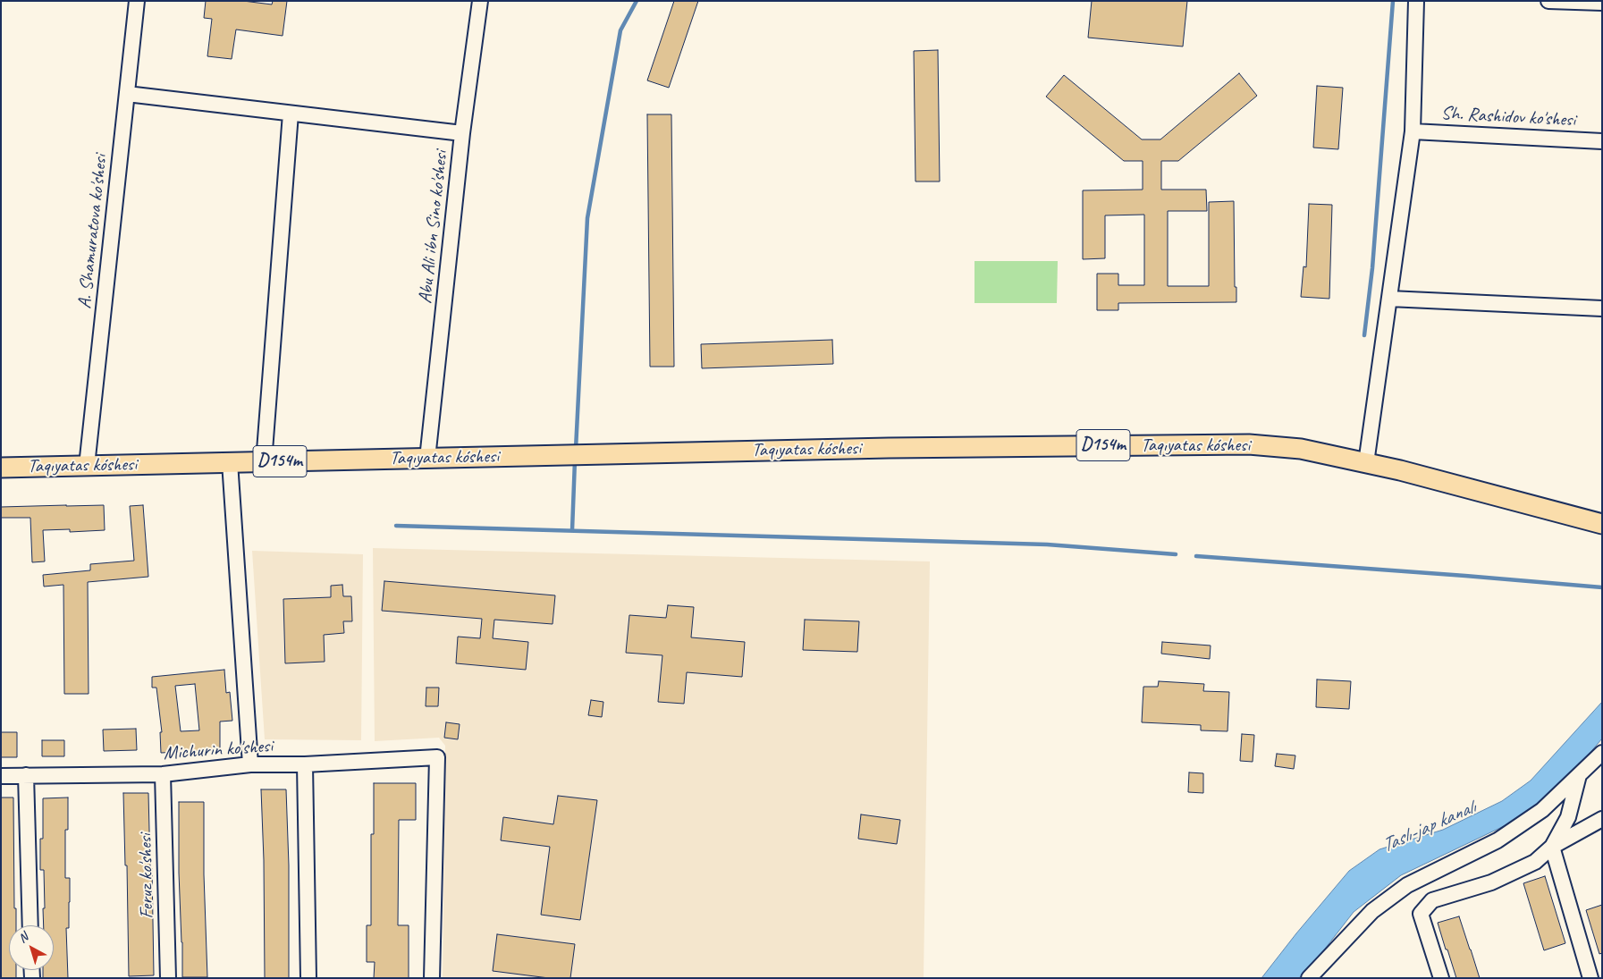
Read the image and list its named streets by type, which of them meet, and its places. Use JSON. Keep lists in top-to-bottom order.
{
  "streets": {
    "main road": ["D154m", "Taqıyatas kóshesi"],
    "street": [
      "Sh. Rashidov ko'shesi",
      "Abu Ali ibn Sino ko'shesi",
      "A. Shamuratova ko'shesi",
      "Michurin ko'shesi",
      "Feruz ko'shesi"
    ]
  },
  "crossings": [
    ["Abu Ali ibn Sino ko'shesi", "Taqıyatas kóshesi"],
    ["A. Shamuratova ko'shesi", "Taqıyatas kóshesi"],
    ["Michurin ko'shesi", "Feruz ko'shesi"]
  ],
  "water": ["Taslı-jap kanalı"],
  "north": "top left"
}
